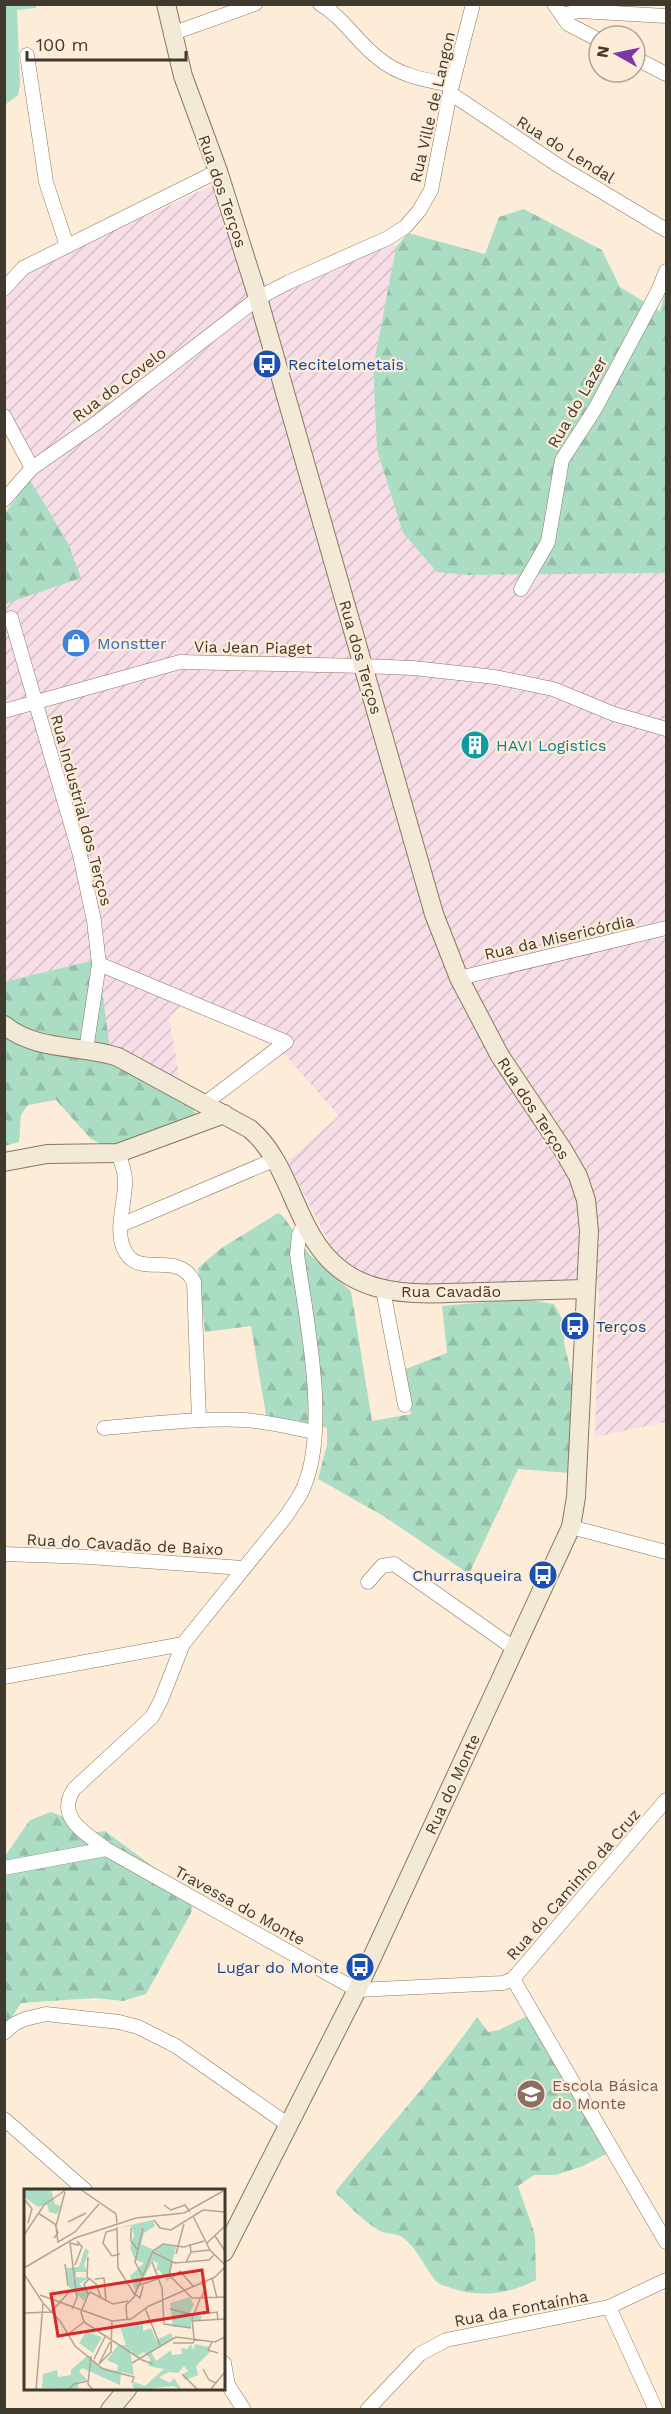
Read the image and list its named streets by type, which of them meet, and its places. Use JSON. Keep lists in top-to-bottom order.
{
  "streets": {
    "street": [
      "Rua Ville de Langon",
      "Rua do Lendal",
      "Rua dos Terços",
      "Rua do Covelo",
      "Rua do Lazer",
      "Via Jean Piaget",
      "Rua Industrial dos Terços",
      "Rua da Misericórdia",
      "Rua Cavadão",
      "Rua do Cavadão de Baixo",
      "Rua do Monte",
      "Rua do Caminho da Cruz",
      "Travessa do Monte",
      "Rua da Fontaínha"
    ]
  },
  "crossings": [
    ["Rua Ville de Langon", "Rua do Lendal"],
    ["Rua Ville de Langon", "Rua dos Terços"],
    ["Rua Ville de Langon", "Rua do Covelo"],
    ["Rua dos Terços", "Rua do Covelo"],
    ["Rua dos Terços", "Via Jean Piaget"],
    ["Rua dos Terços", "Rua da Misericórdia"],
    ["Rua dos Terços", "Rua Cavadão"],
    ["Rua dos Terços", "Rua do Monte"],
    ["Via Jean Piaget", "Rua Industrial dos Terços"],
    ["Rua Industrial dos Terços", "Rua Cavadão"],
    ["Rua Cavadão", "Rua do Monte"],
    ["Rua do Monte", "Rua do Caminho da Cruz"],
    ["Rua do Monte", "Travessa do Monte"],
    ["Rua do Caminho da Cruz", "Travessa do Monte"]
  ],
  "places": {
    "bus stop": [
      "Recitelometais",
      "Terços",
      "Churrasqueira",
      "Lugar do Monte"
    ],
    "shop": ["Monstter"],
    "building": ["HAVI Logistics"],
    "school or university": ["Escola Básica do Monte"]
  },
  "scale_bar": "100 m",
  "north": "left"
}
